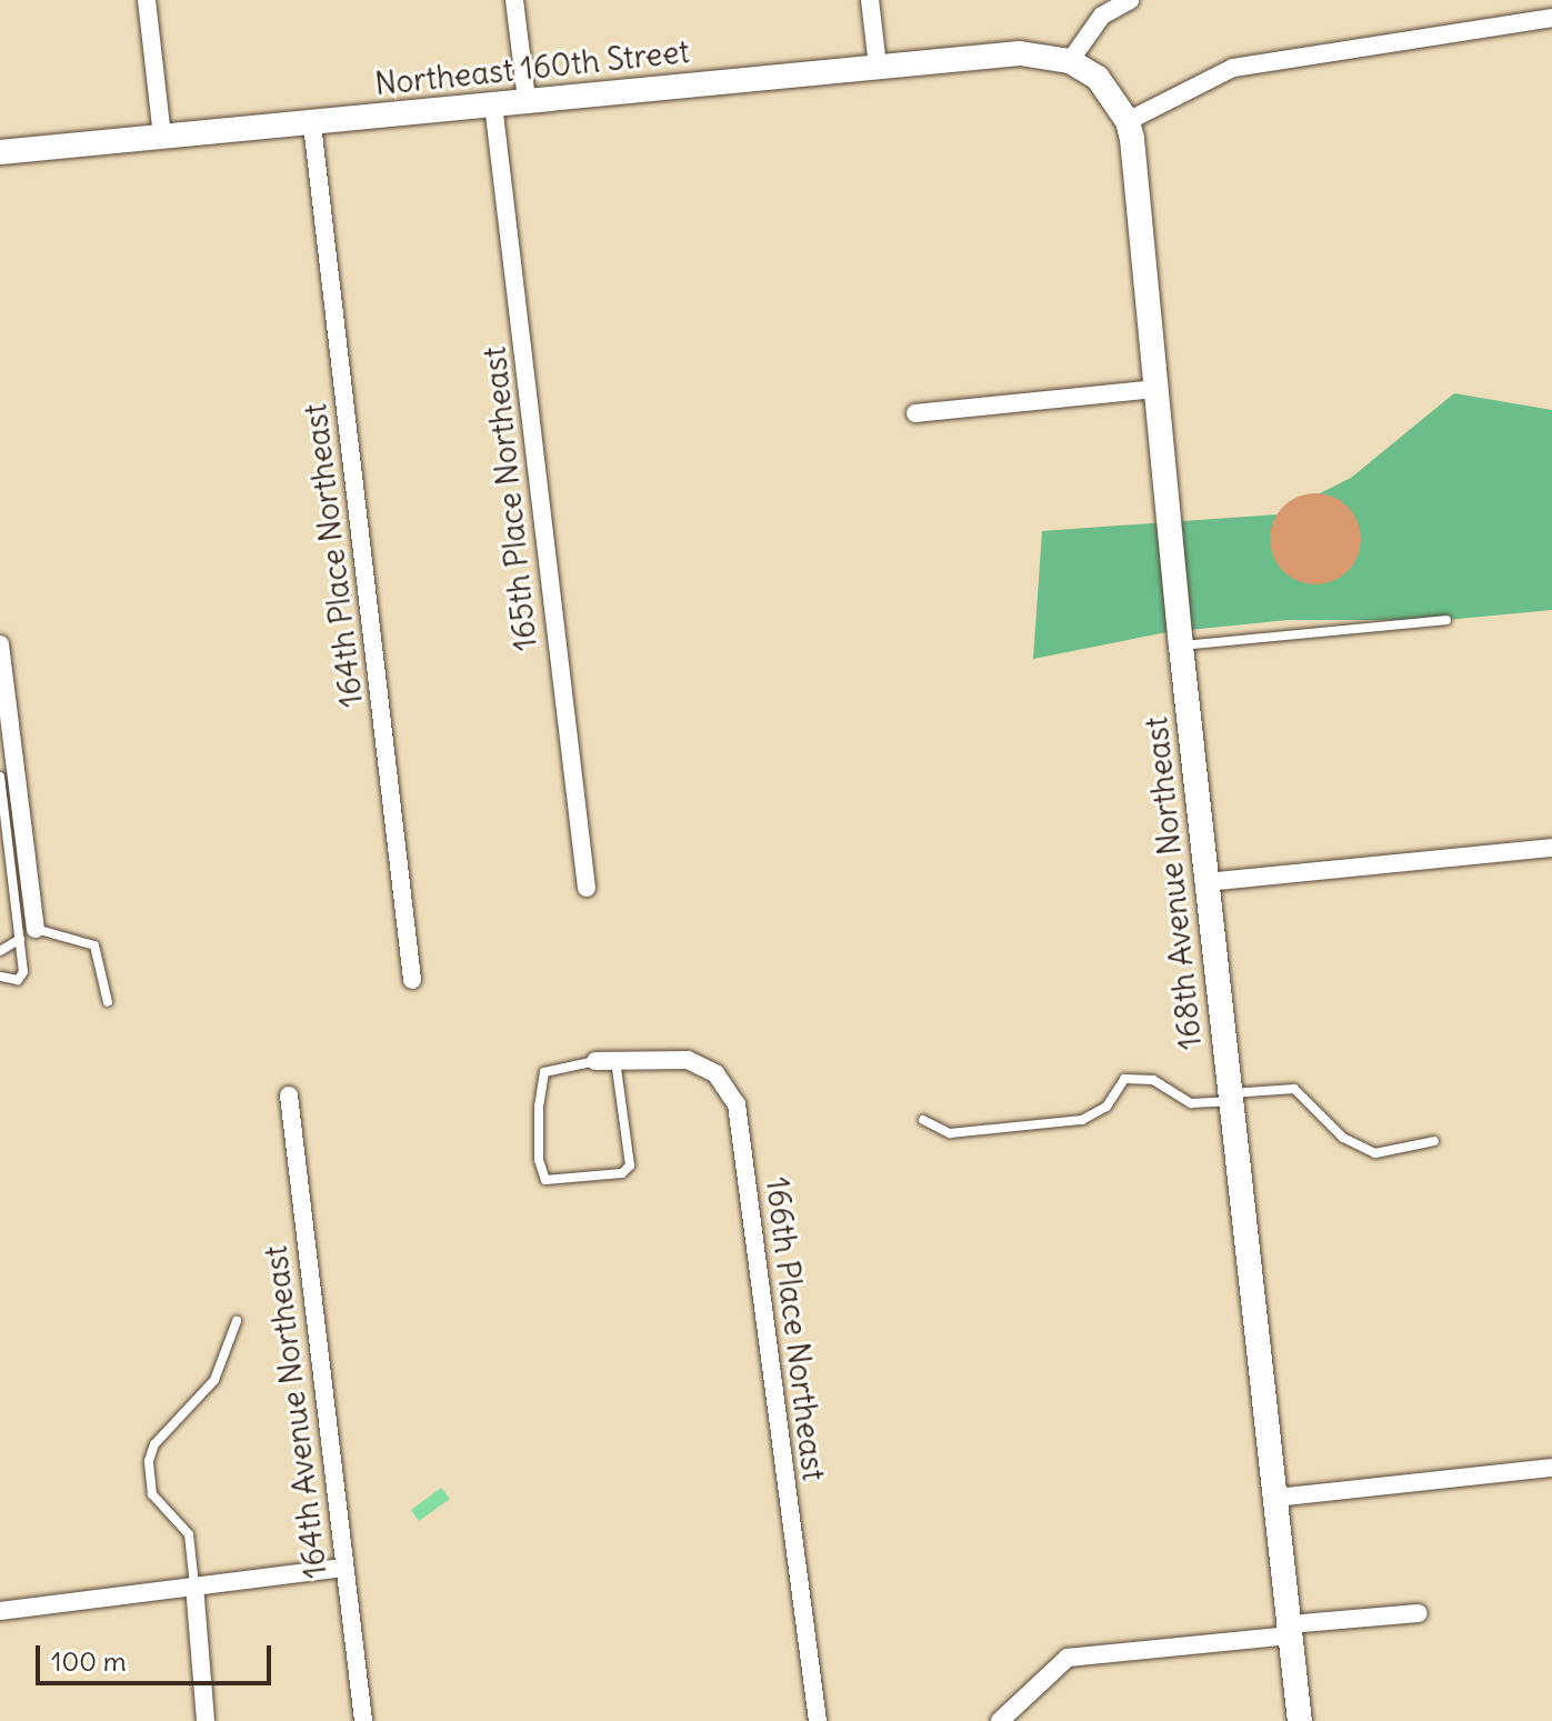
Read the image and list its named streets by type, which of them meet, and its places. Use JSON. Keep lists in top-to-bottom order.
{
  "streets": {
    "street": [
      "Northeast 160th Street",
      "165th Place Northeast",
      "164th Place Northeast",
      "168th Avenue Northeast",
      "166th Place Northeast",
      "164th Avenue Northeast"
    ]
  },
  "crossings": [
    ["Northeast 160th Street", "165th Place Northeast"],
    ["Northeast 160th Street", "164th Place Northeast"],
    ["Northeast 160th Street", "168th Avenue Northeast"]
  ],
  "scale_bar": "100 m"
}
